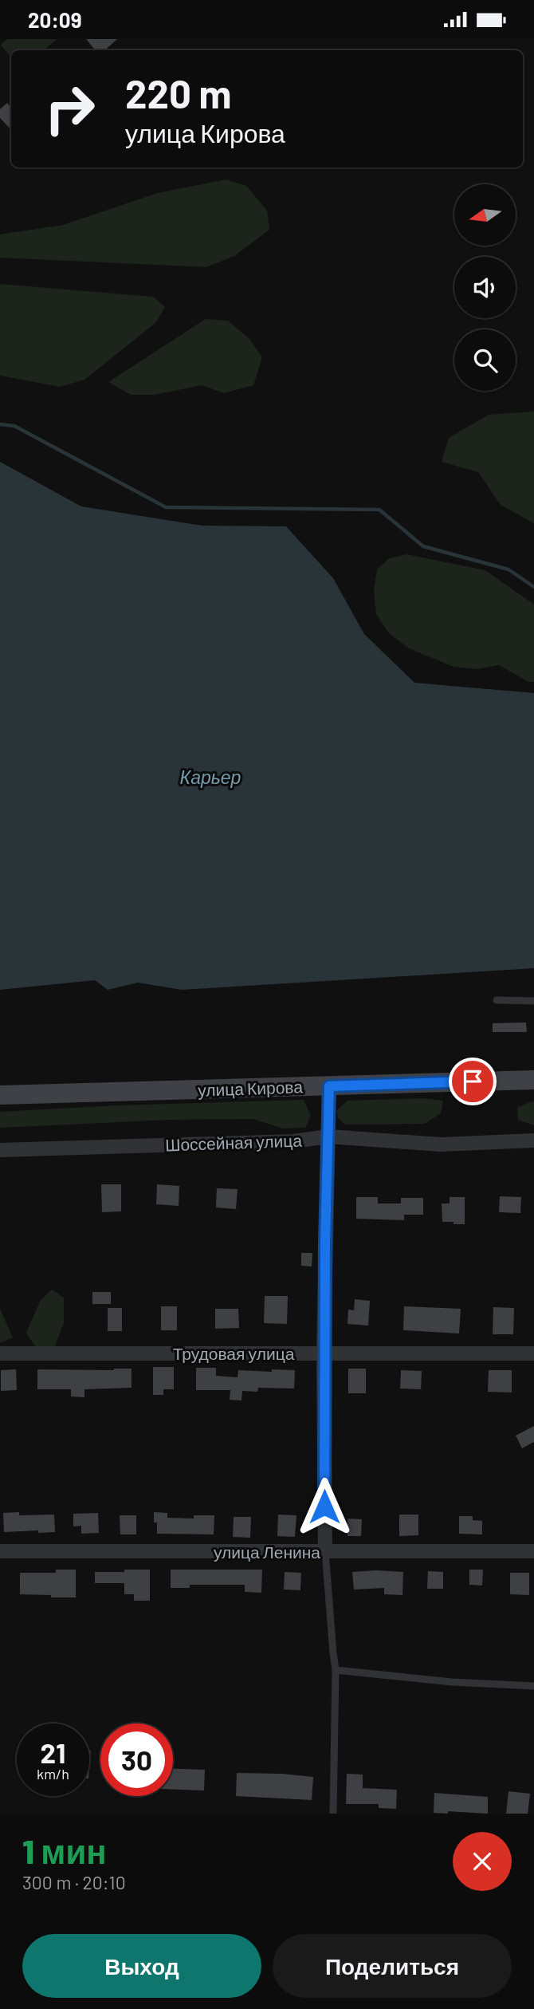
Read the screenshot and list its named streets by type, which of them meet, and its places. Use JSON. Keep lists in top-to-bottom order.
{
  "streets": {
    "main road": ["улица Кирова"],
    "street": ["Шоссейная улица", "Трудовая улица", "улица Ленина"]
  },
  "water": ["Карьер"],
  "north": "left",
  "page": {
    "status": "20:09",
    "turn": ["220 m", "улица Кирова"],
    "speed": "21 km/h",
    "limit": "30",
    "heading": ["1 мин", "300 m · 20:10"],
    "buttons": ["Выход", "Поделиться"]
  }
}
